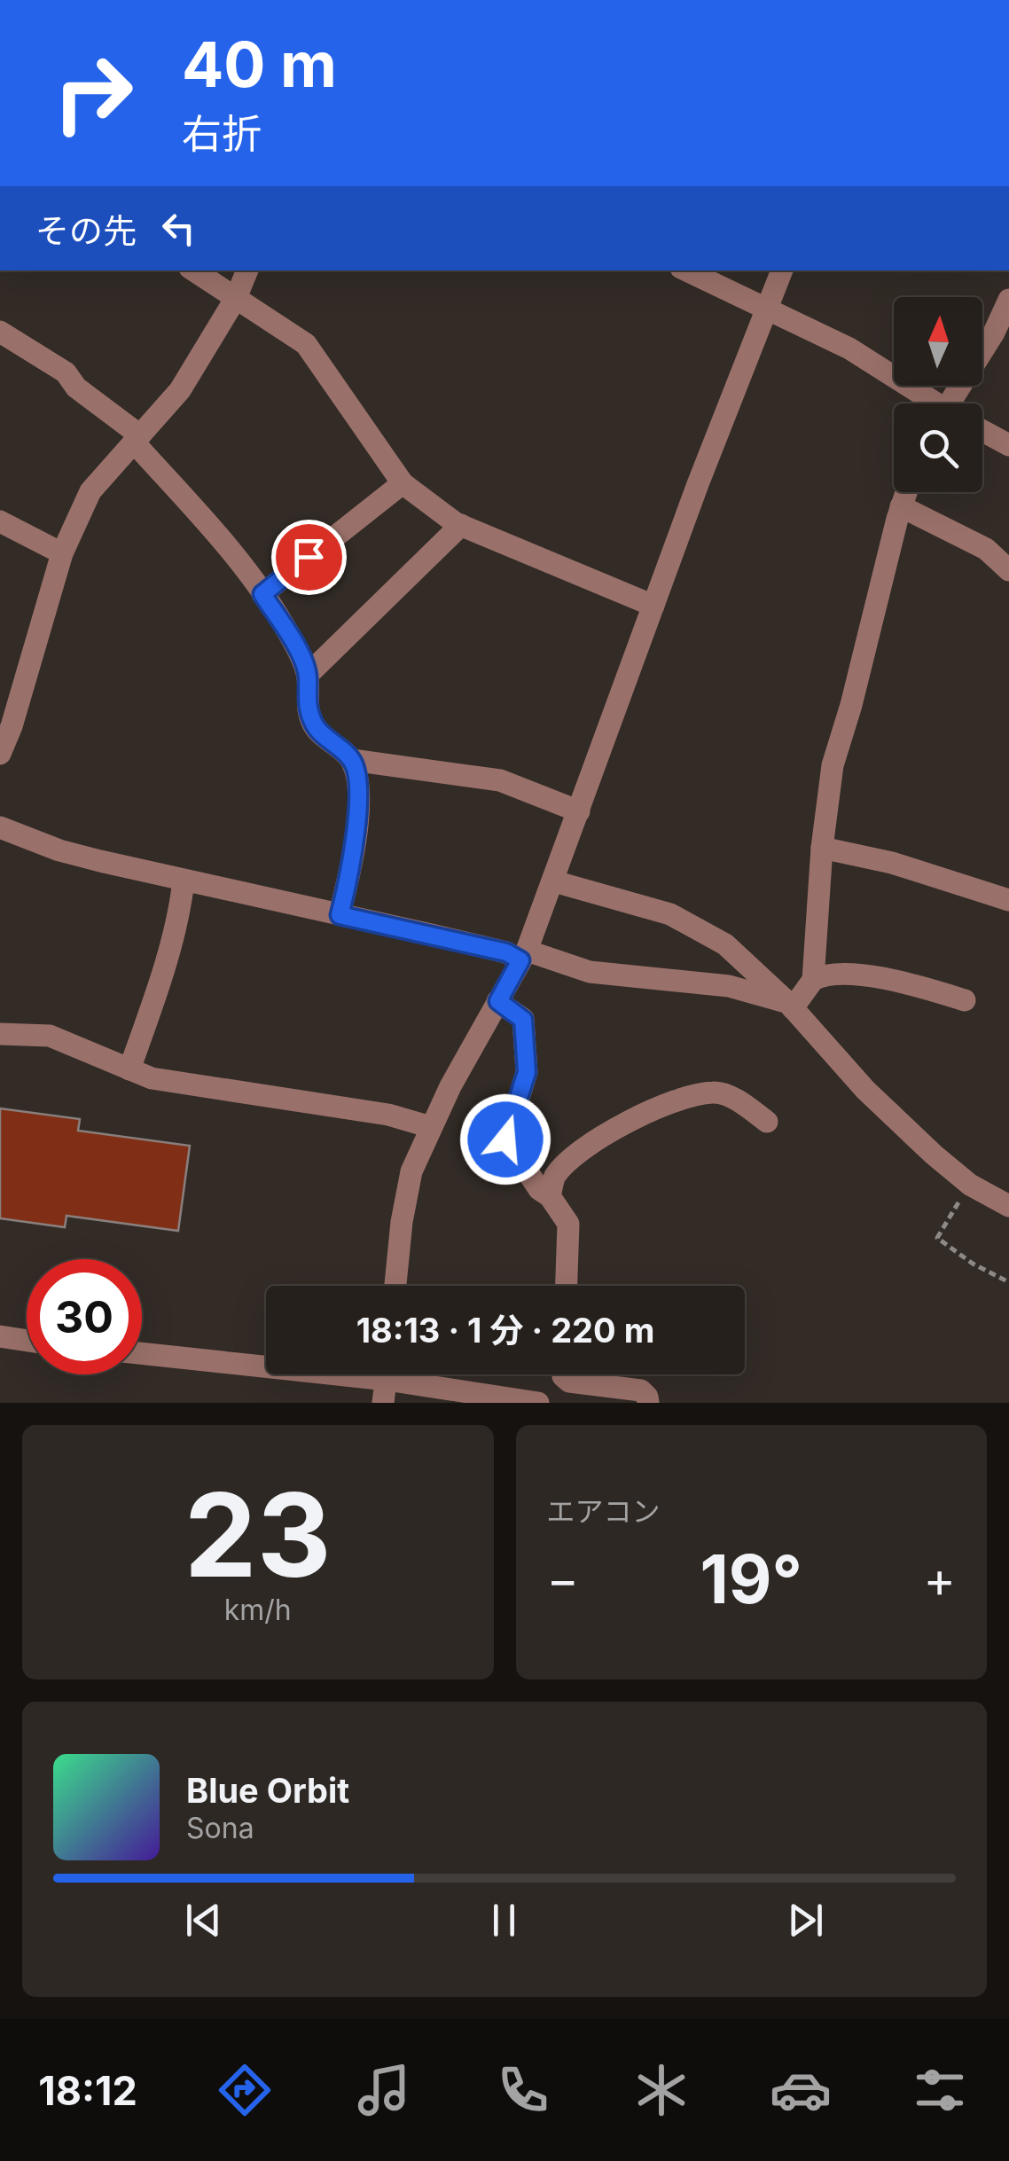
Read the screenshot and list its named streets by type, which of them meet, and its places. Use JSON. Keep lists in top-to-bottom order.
{
  "north": "top",
  "page": {
    "turn": ["40 m", "右折"],
    "then": "その先",
    "limit": "30",
    "trip": "18:13 · 1 分 · 220 m",
    "tile": [
      ["23", "km/h"],
      "エアコン"
    ],
    "heat": ["−", "19°", "+"],
    "song": ["Blue Orbit", "Sona"],
    "tabs": "18:12"
  }
}
